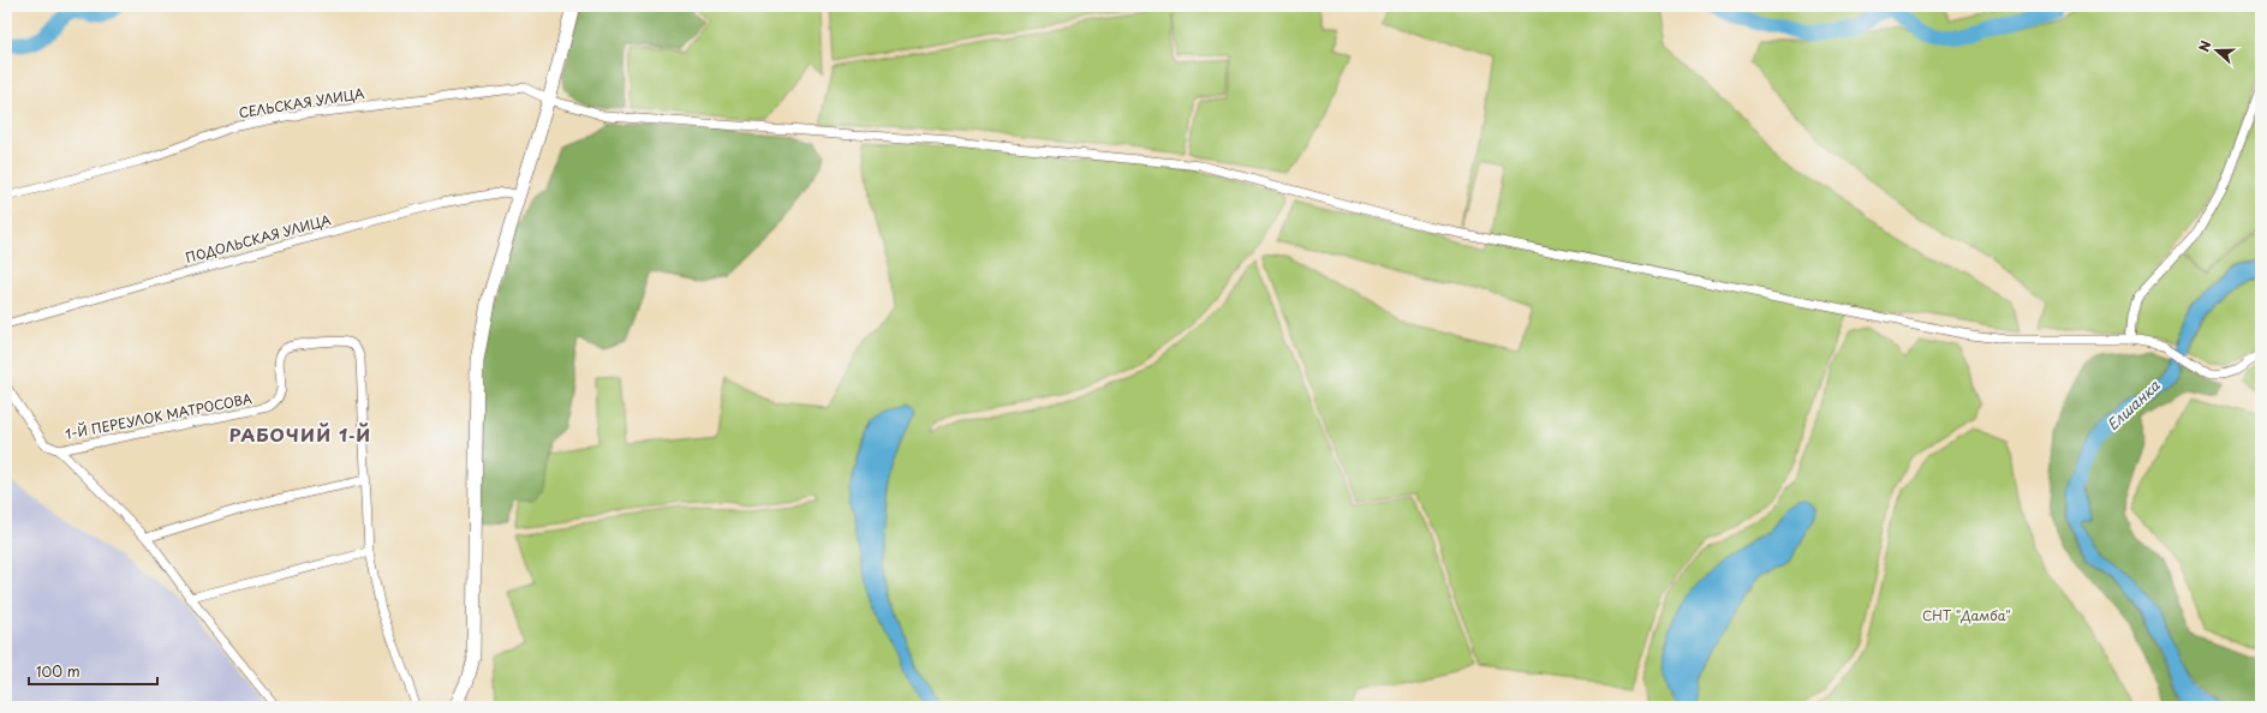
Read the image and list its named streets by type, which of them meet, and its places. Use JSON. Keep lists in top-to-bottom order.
{
  "streets": {
    "street": ["СЕЛЬСКАЯ УЛИЦА", "ПОДОЛЬСКАЯ УЛИЦА", "1-Й ПЕРЕУЛОК МАТРОСОВА"]
  },
  "districts": ["РАБОЧИЙ 1‑Й"],
  "water": ["Елшанка"],
  "parks": ["СНТ \"Дамба\""],
  "scale_bar": "100 m",
  "north": "left"
}
